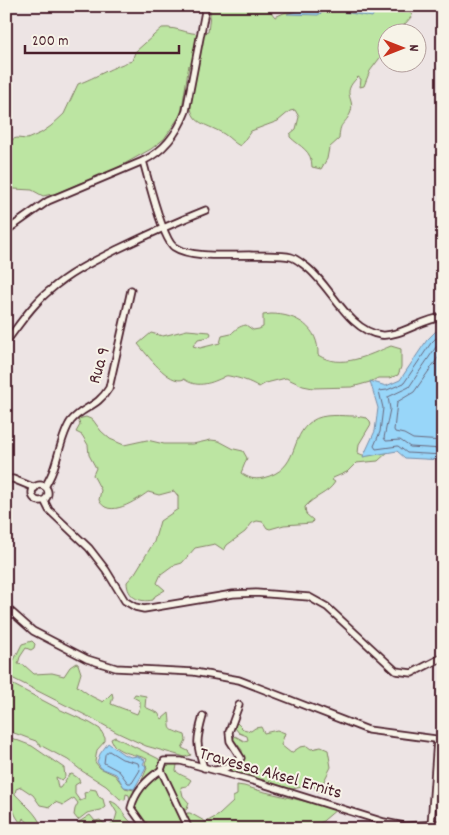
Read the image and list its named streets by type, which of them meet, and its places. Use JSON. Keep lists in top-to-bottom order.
{
  "streets": {
    "street": ["Rua 9", "Travessa Aksel Ernits"]
  },
  "scale_bar": "200 m",
  "north": "right"
}
